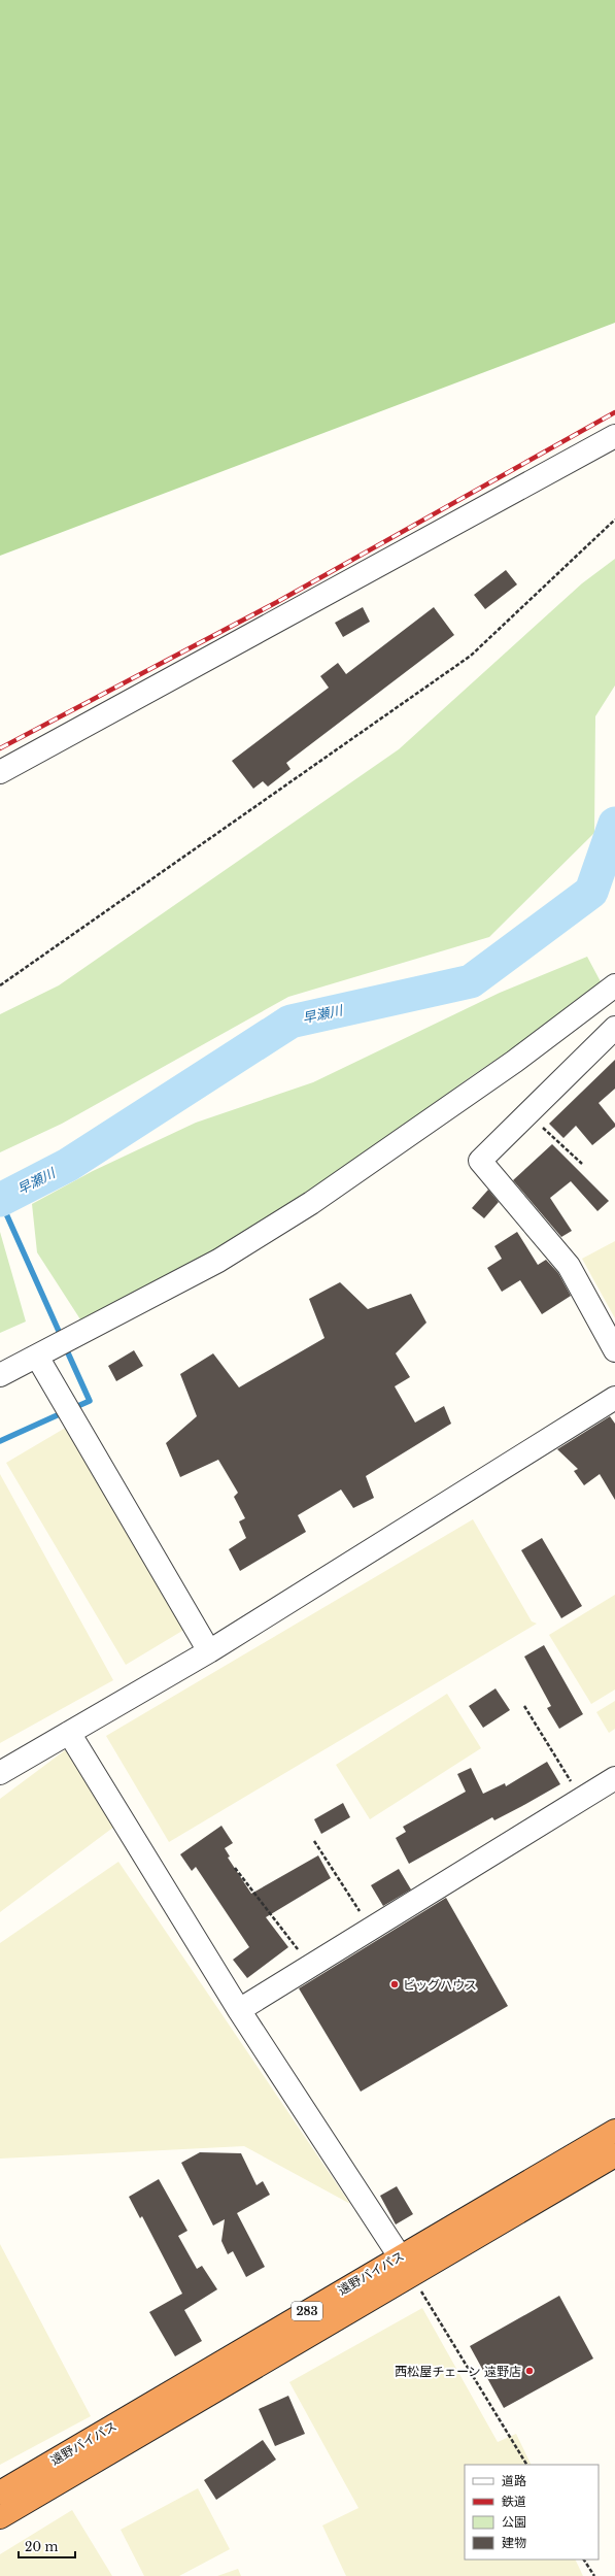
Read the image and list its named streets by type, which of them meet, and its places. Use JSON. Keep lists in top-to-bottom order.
{
  "streets": {
    "highway": ["遠野バイパス", "283"]
  },
  "water": ["早瀬川"],
  "places": ["ビッグハウス", "西松屋チェーン 遠野店"],
  "legend": [
    "道路",
    "鉄道",
    "公園",
    "建物"
  ],
  "scale_bar": "20 m"
}
